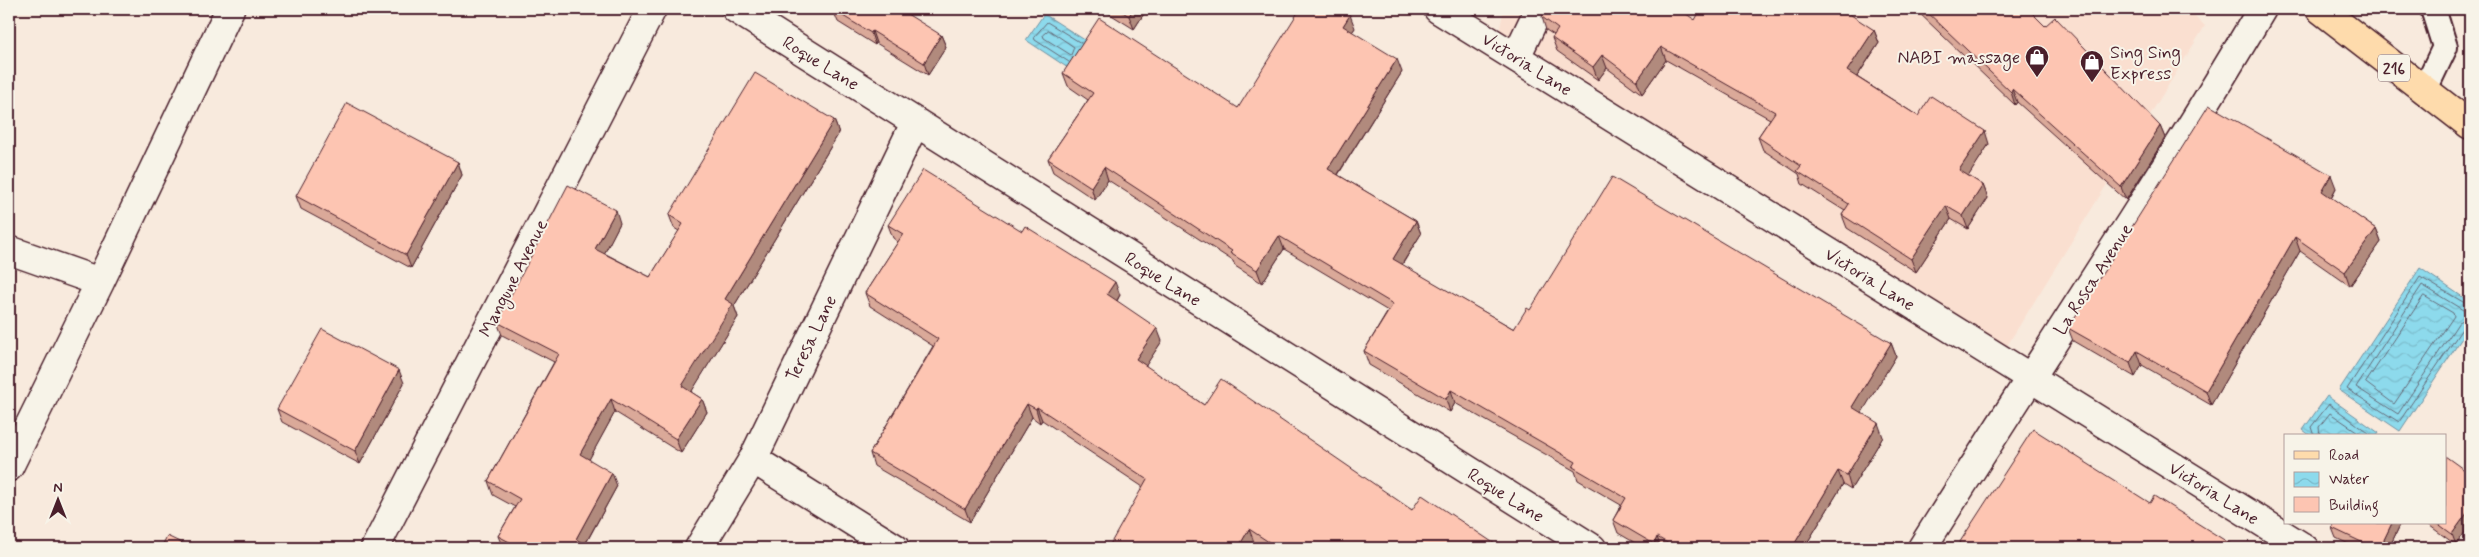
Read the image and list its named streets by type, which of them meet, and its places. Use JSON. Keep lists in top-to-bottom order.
{
  "streets": {
    "main road": ["216"],
    "street": [
      "Roque Lane",
      "Victoria Lane",
      "Mangune Avenue",
      "La Rosca Avenue",
      "Teresa Lane"
    ]
  },
  "crossings": [
    ["Roque Lane", "Teresa Lane"],
    ["Victoria Lane", "La Rosca Avenue"]
  ],
  "places": {
    "shop": ["NABI massage", "Sing Sing Express"]
  },
  "legend": ["Road", "Water", "Building"],
  "north": "top"
}
